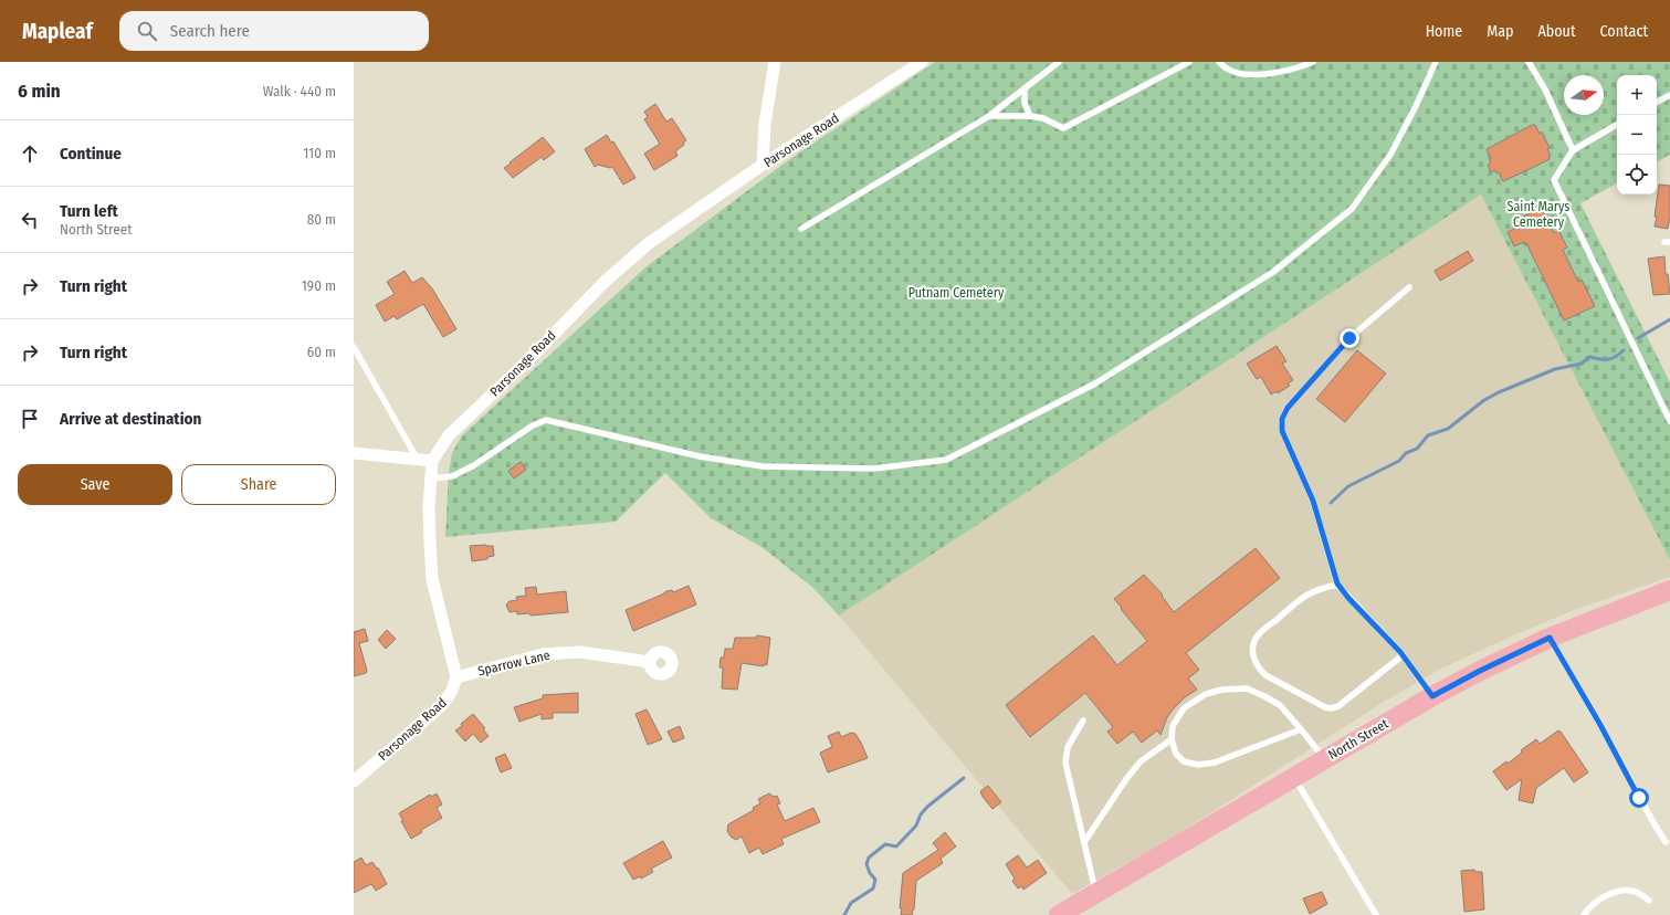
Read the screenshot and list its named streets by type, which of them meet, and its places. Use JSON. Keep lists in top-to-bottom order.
{
  "streets": {
    "main road": ["North Street"],
    "street": ["Parsonage Road", "Sparrow Lane"]
  },
  "crossings": [
    ["Parsonage Road", "Sparrow Lane"]
  ],
  "parks": ["Saint Marys Cemetery", "Putnam Cemetery"],
  "north": "right",
  "page": {
    "header": "Mapleaf",
    "search": "Search here",
    "nav": [
      "Home",
      "Map",
      "About",
      "Contact"
    ],
    "heading": ["6 min", "Walk · 440 m"],
    "map_buttons": ["+", "−"],
    "list": [
      ["Continue", "110 m"],
      ["Turn left", "North Street", "80 m"],
      ["Turn right", "190 m"],
      ["Turn right", "60 m"],
      "Arrive at destination"
    ],
    "buttons": ["Save", "Share"]
  }
}
